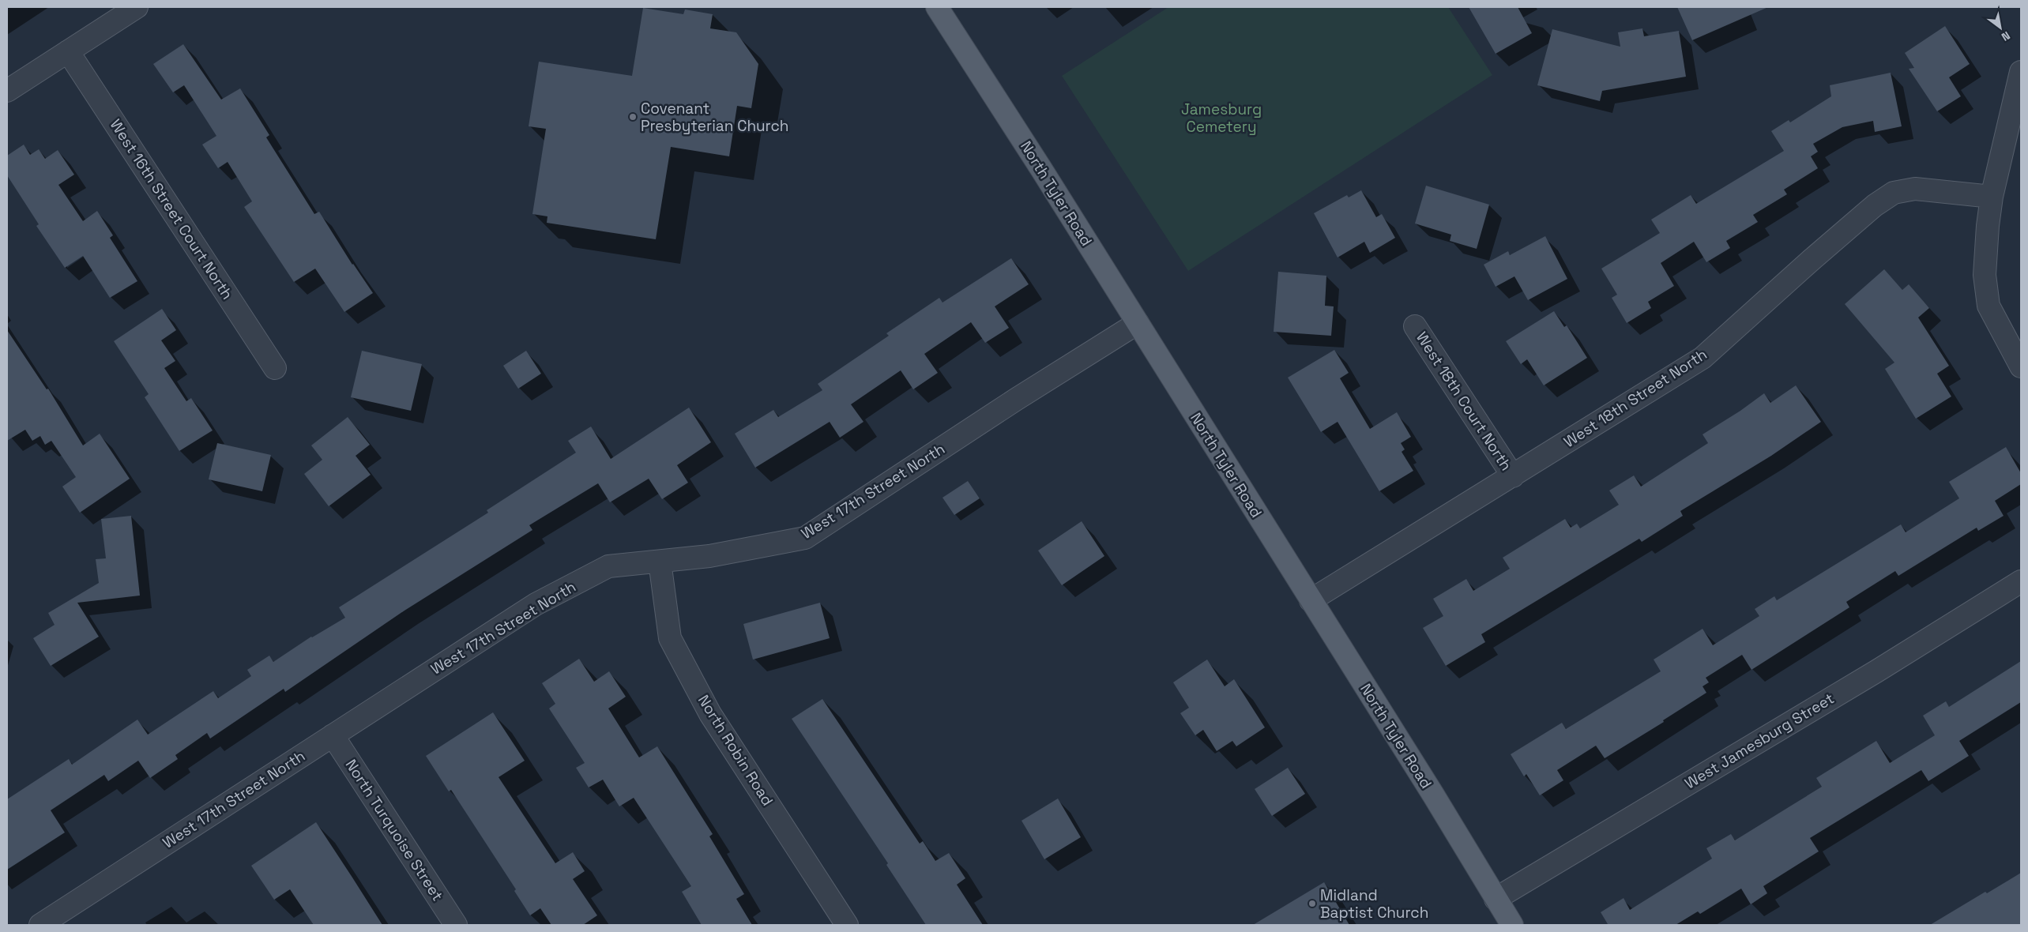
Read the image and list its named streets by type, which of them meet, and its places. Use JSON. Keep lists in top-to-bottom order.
{
  "streets": {
    "main road": ["North Tyler Road"],
    "street": [
      "West 16th Street Court North",
      "West 18th Street North",
      "West 18th Court North",
      "West 17th Street North",
      "West Jamesburg Street",
      "North Robin Road",
      "North Turquoise Street"
    ]
  },
  "crossings": [
    ["North Tyler Road", "West 18th Street North"],
    ["North Tyler Road", "West 17th Street North"],
    ["North Tyler Road", "West Jamesburg Street"],
    ["West 18th Street North", "West 18th Court North"],
    ["West 17th Street North", "North Robin Road"],
    ["West 17th Street North", "North Turquoise Street"]
  ],
  "parks": ["Jamesburg Cemetery"],
  "places": ["Covenant Presbyterian Church", "Midland Baptist Church"],
  "north": "bottom right"
}
